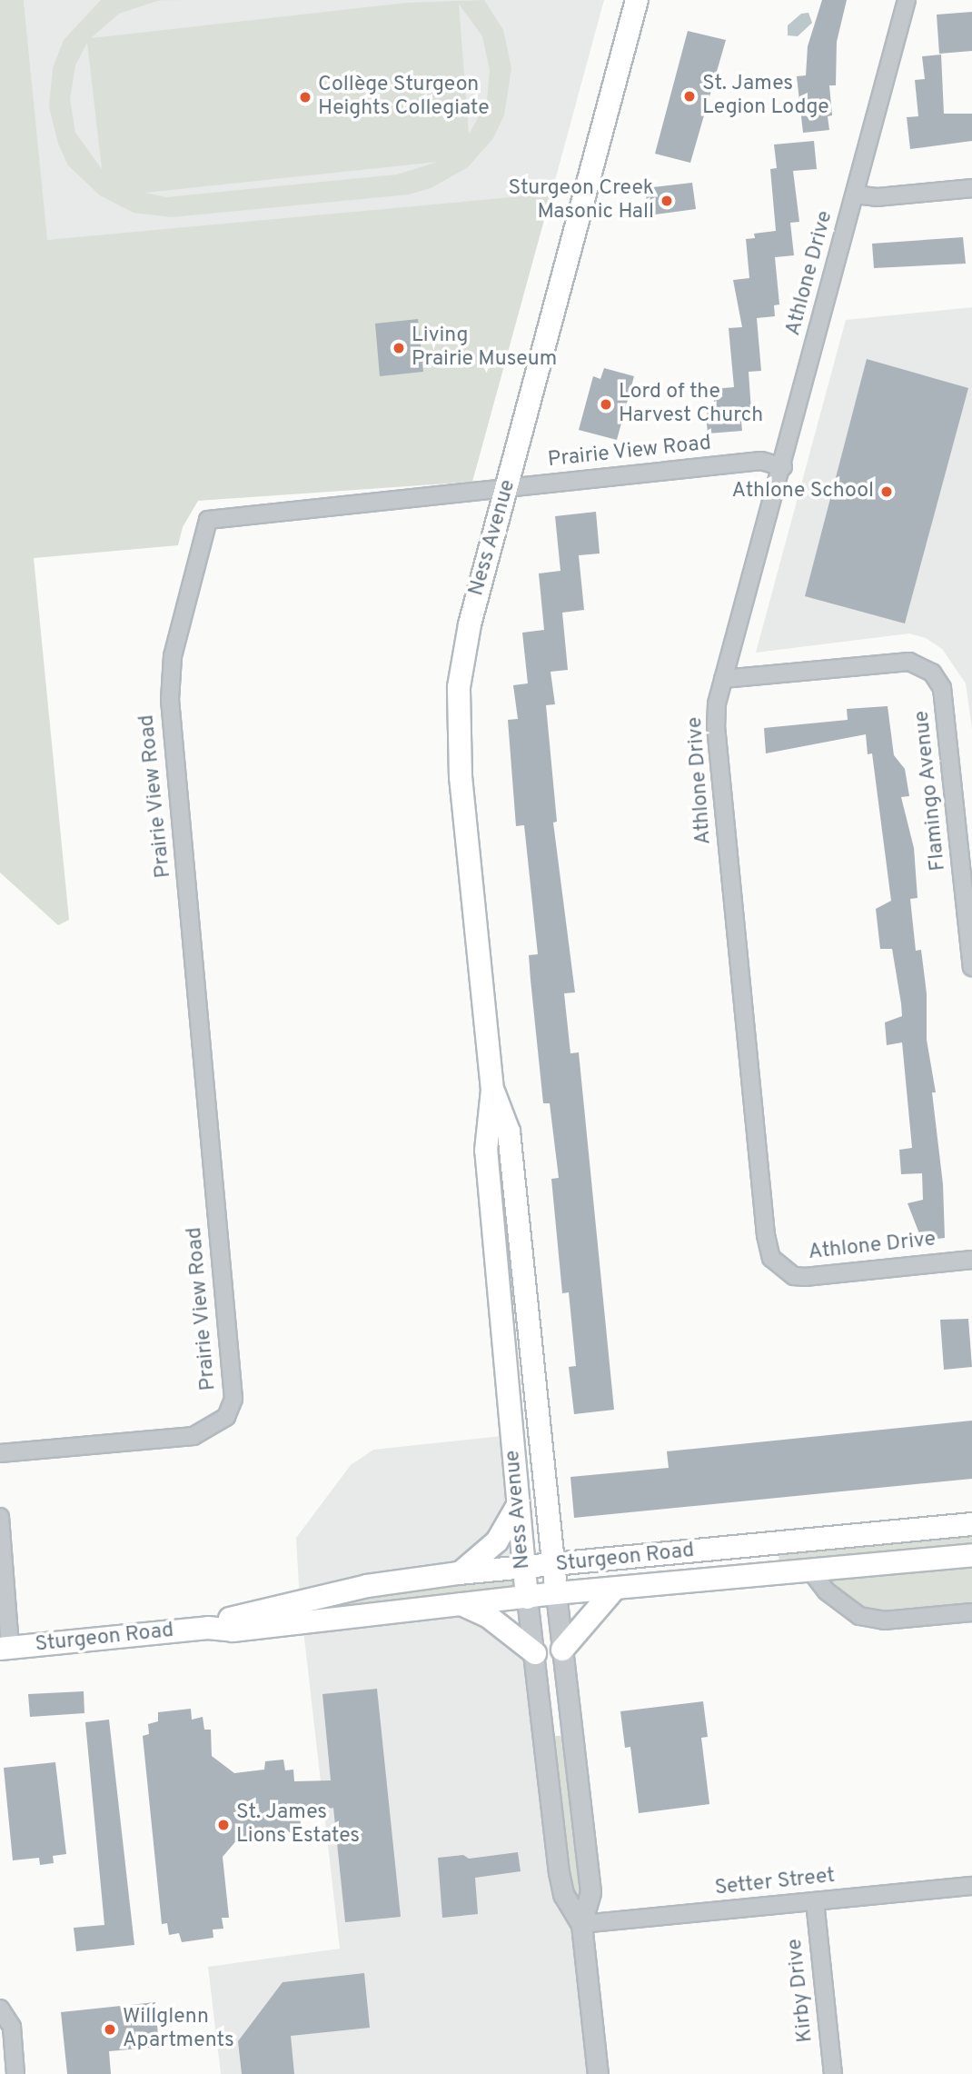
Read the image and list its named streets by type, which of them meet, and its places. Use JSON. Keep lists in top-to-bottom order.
{
  "streets": {
    "main road": ["Ness Avenue", "Sturgeon Road"],
    "street": [
      "Athlone Drive",
      "Prairie View Road",
      "Flamingo Avenue",
      "Setter Street",
      "Kirby Drive"
    ]
  },
  "crossings": [
    ["Athlone Drive", "Prairie View Road"],
    ["Athlone Drive", "Flamingo Avenue"],
    ["Prairie View Road", "Ness Avenue"],
    ["Ness Avenue", "Sturgeon Road"],
    ["Ness Avenue", "Setter Street"],
    ["Setter Street", "Kirby Drive"]
  ],
  "places": [
    "St. James Legion Lodge",
    "Collège Sturgeon Heights Collegiate",
    "Sturgeon Creek Masonic Hall",
    "Living Prairie Museum",
    "Lord of the Harvest Church",
    "Athlone School",
    "St. James Lions Estates",
    "Willglenn Apartments"
  ]
}
